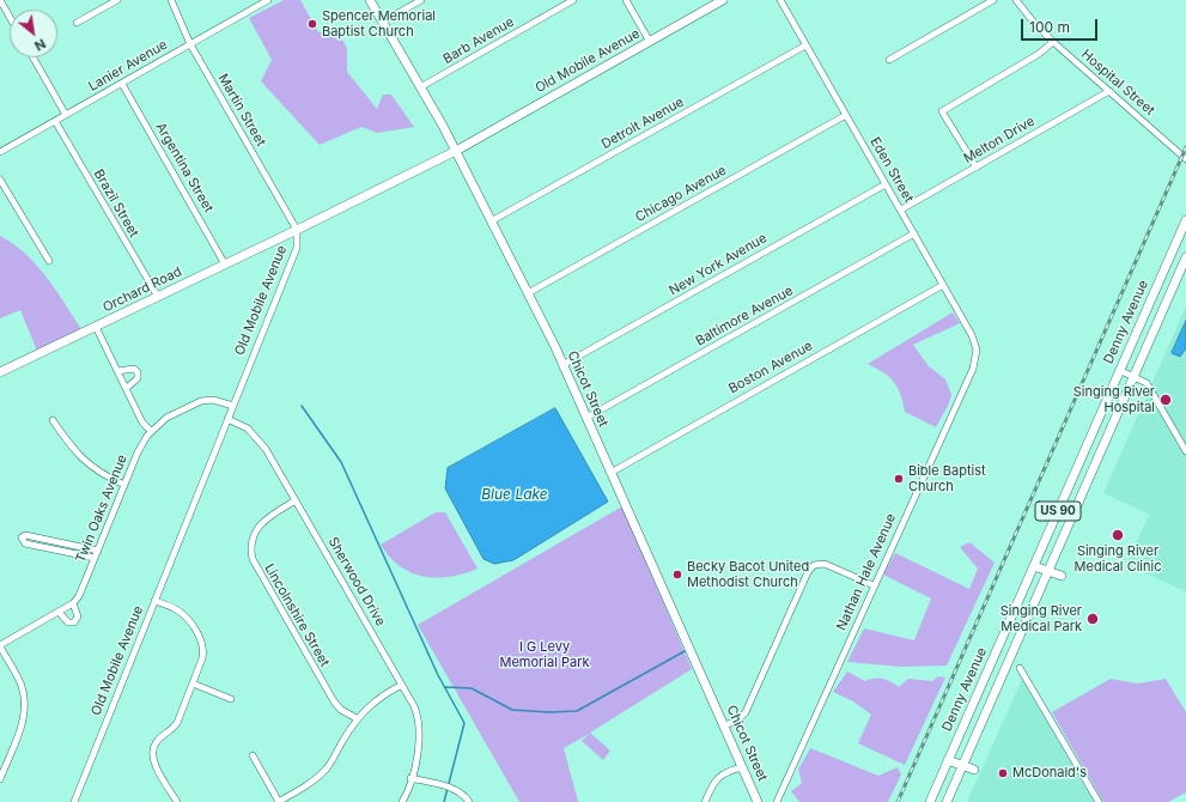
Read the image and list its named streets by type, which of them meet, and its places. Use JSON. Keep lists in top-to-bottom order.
{
  "streets": {
    "main road": [
      "Old Mobile Avenue",
      "Orchard Road",
      "Denny Avenue",
      "Chicot Street",
      "US 90"
    ],
    "street": [
      "Barb Avenue",
      "Lanier Avenue",
      "Hospital Street",
      "Martin Street",
      "Detroit Avenue",
      "Melton Drive",
      "Argentina Street",
      "Eden Street",
      "Chicago Avenue",
      "Brazil Street",
      "New York Avenue",
      "Baltimore Avenue",
      "Boston Avenue",
      "Twin Oaks Avenue",
      "Nathan Hale Avenue",
      "Sherwood Drive",
      "Lincolnshire Street"
    ]
  },
  "crossings": [
    ["Barb Avenue", "Chicot Street"],
    ["Old Mobile Avenue", "Martin Street"],
    ["Old Mobile Avenue", "Orchard Road"],
    ["Old Mobile Avenue", "Chicot Street"],
    ["Old Mobile Avenue", "Twin Oaks Avenue"],
    ["Old Mobile Avenue", "Sherwood Drive"],
    ["Lanier Avenue", "Martin Street"],
    ["Lanier Avenue", "Argentina Street"],
    ["Lanier Avenue", "Brazil Street"],
    ["Hospital Street", "Melton Drive"],
    ["Martin Street", "Orchard Road"],
    ["Detroit Avenue", "Eden Street"],
    ["Detroit Avenue", "Chicot Street"],
    ["Melton Drive", "Eden Street"],
    ["Argentina Street", "Orchard Road"],
    ["Eden Street", "Chicago Avenue"],
    ["Eden Street", "New York Avenue"],
    ["Eden Street", "Baltimore Avenue"],
    ["Eden Street", "Boston Avenue"],
    ["Eden Street", "Nathan Hale Avenue"],
    ["Chicago Avenue", "Chicot Street"],
    ["Brazil Street", "Orchard Road"],
    ["New York Avenue", "Chicot Street"],
    ["Baltimore Avenue", "Chicot Street"],
    ["Boston Avenue", "Chicot Street"],
    ["Sherwood Drive", "Lincolnshire Street"]
  ],
  "water": ["Blue Lake"],
  "parks": ["I G Levy Memorial Park"],
  "places": [
    "Spencer Memorial Baptist Church",
    "Singing River Hospital",
    "Bible Baptist Church",
    "Singing River Medical Clinic",
    "Becky Bacot United Methodist Church",
    "Singing River Medical Park",
    "McDonald's"
  ],
  "scale_bar": "100 m",
  "north": "bottom right"
}
